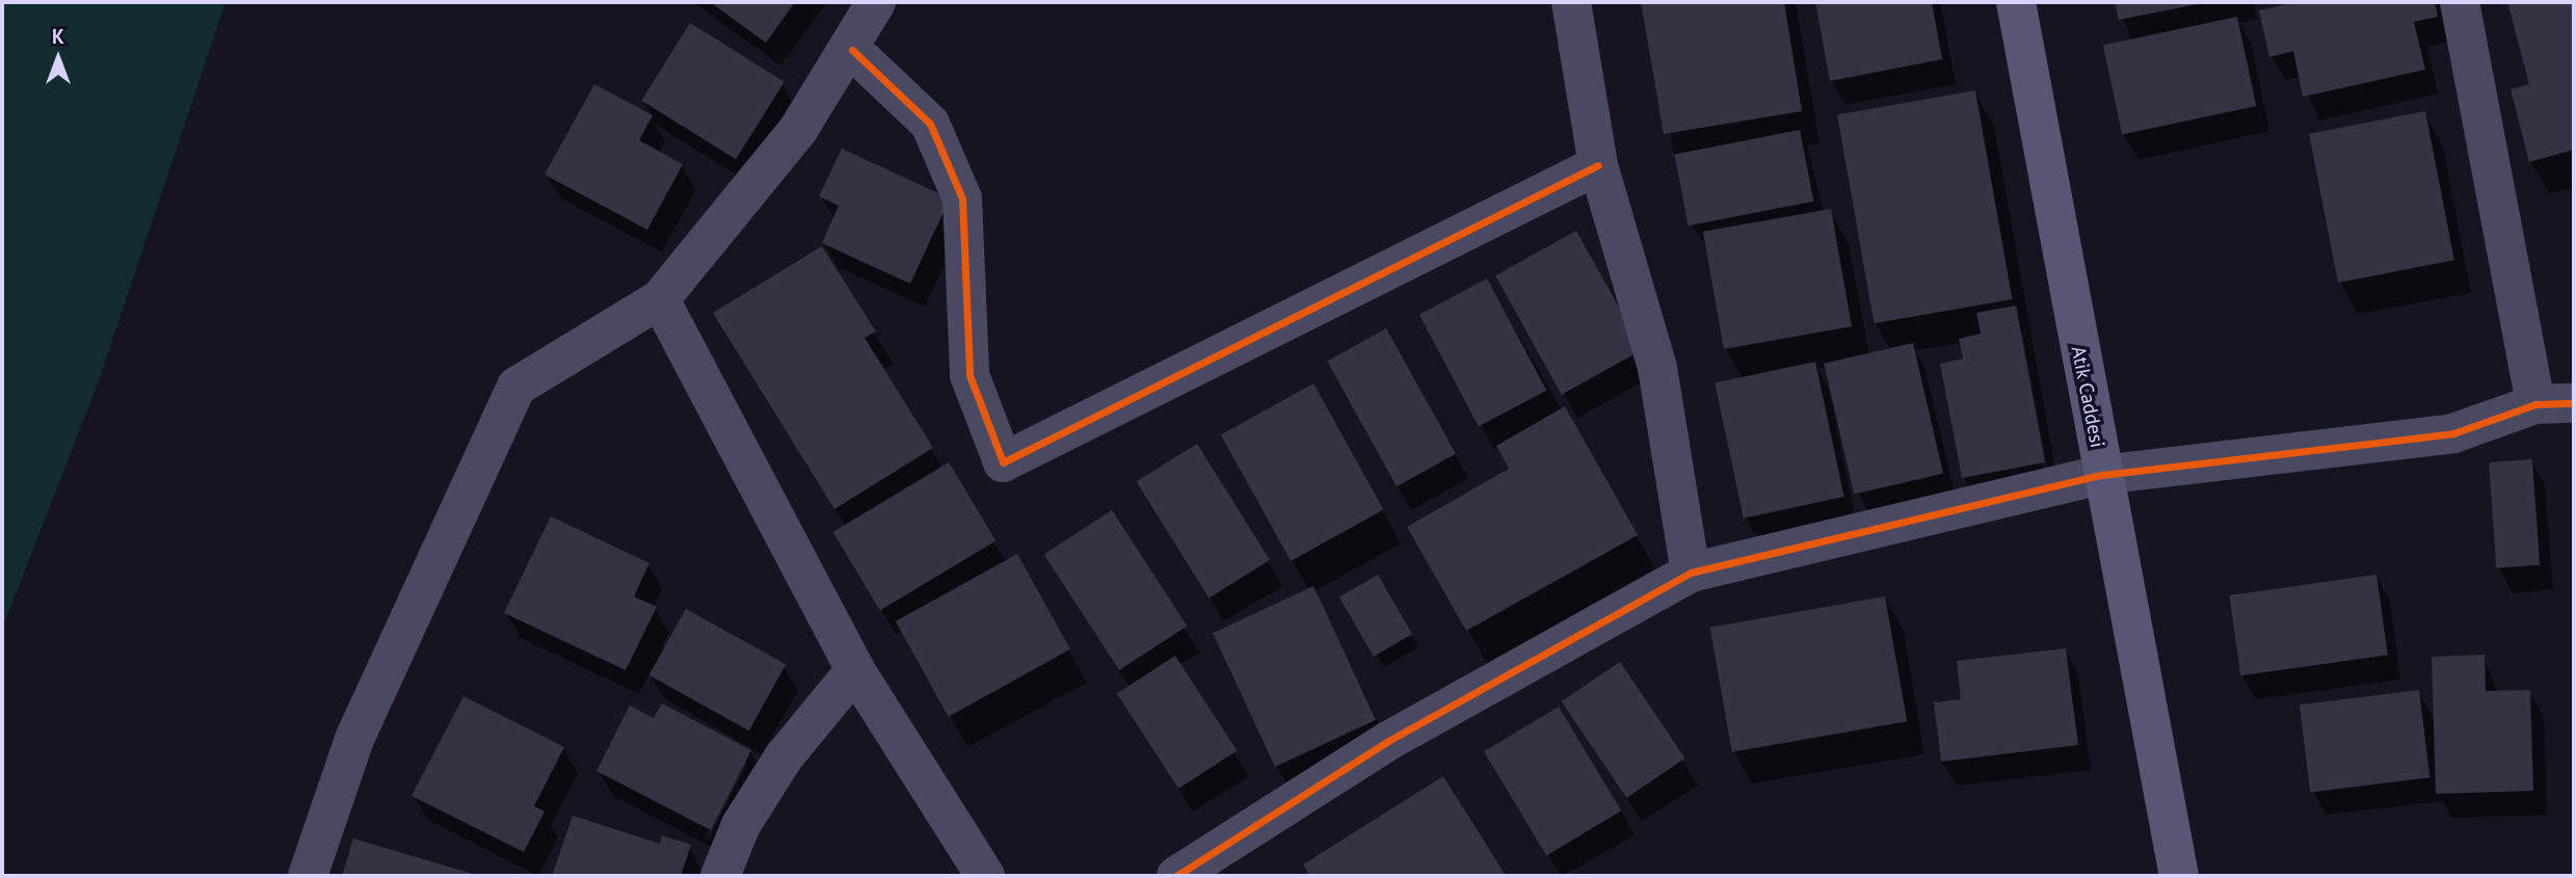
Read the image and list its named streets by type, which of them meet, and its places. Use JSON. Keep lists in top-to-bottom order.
{
  "streets": {
    "street": ["Atik Caddesi"]
  },
  "north": "top"
}
